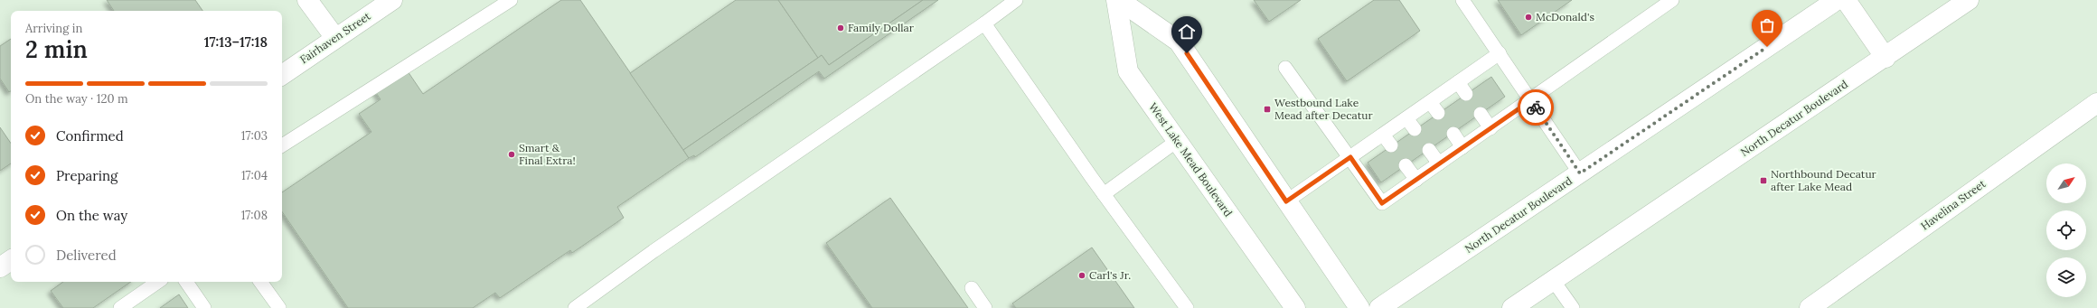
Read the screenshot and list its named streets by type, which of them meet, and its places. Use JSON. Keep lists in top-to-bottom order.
{
  "streets": {
    "main road": [
      "Fairhaven Street",
      "North Decatur Boulevard",
      "West Lake Mead Boulevard",
      "Havelina Street"
    ]
  },
  "places": {
    "other": [
      "McDonald's",
      "Family Dollar",
      "Smart & Final Extra!",
      "Carl's Jr."
    ],
    "transit": ["Westbound Lake Mead after Decatur", "Northbound Decatur after Lake Mead"]
  },
  "north": "top right",
  "page": {
    "heading": ["2 min", "Arriving in", "17:13–17:18"],
    "bar": "On the way · 120 m",
    "list": [
      ["Confirmed", "17:03"],
      ["Preparing", "17:04"],
      ["On the way", "17:08"],
      "Delivered"
    ]
  }
}
